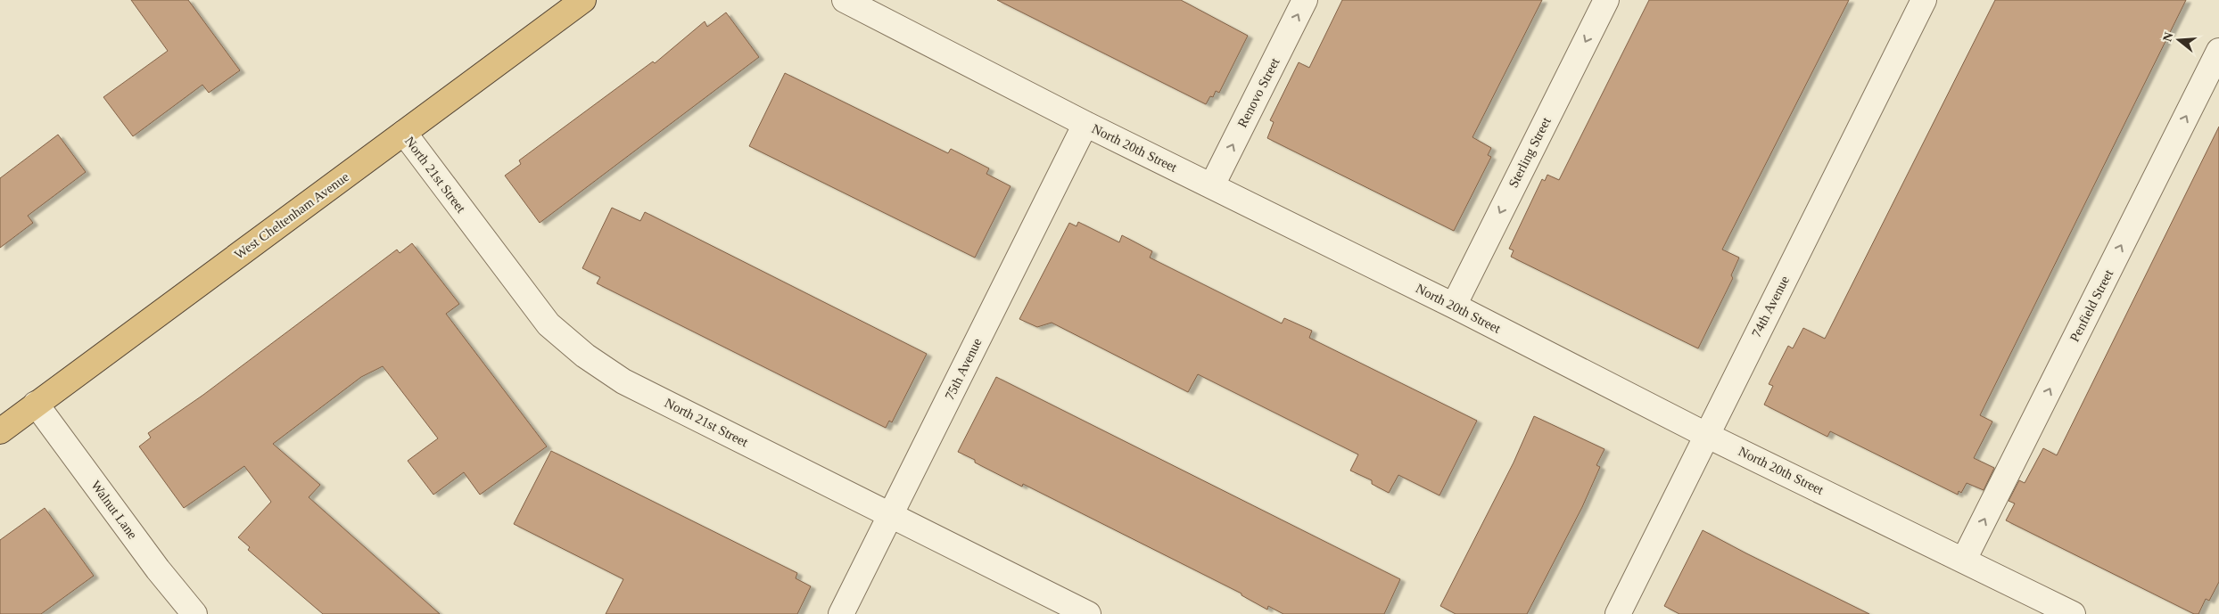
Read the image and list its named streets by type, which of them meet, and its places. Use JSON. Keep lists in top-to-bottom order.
{
  "streets": {
    "highway": ["West Cheltenham Avenue"],
    "street": [
      "Renovo Street",
      "North 20th Street",
      "Sterling Street",
      "North 21st Street",
      "Penfield Street",
      "74th Avenue",
      "75th Avenue",
      "Walnut Lane"
    ]
  },
  "crossings": [
    ["Renovo Street", "North 20th Street"],
    ["North 20th Street", "Sterling Street"],
    ["North 20th Street", "Penfield Street"],
    ["North 20th Street", "74th Avenue"],
    ["North 20th Street", "75th Avenue"],
    ["North 21st Street", "West Cheltenham Avenue"],
    ["North 21st Street", "75th Avenue"],
    ["West Cheltenham Avenue", "Walnut Lane"]
  ],
  "one_way": ["Renovo Street", "Sterling Street", "Penfield Street"],
  "north": "left"
}
